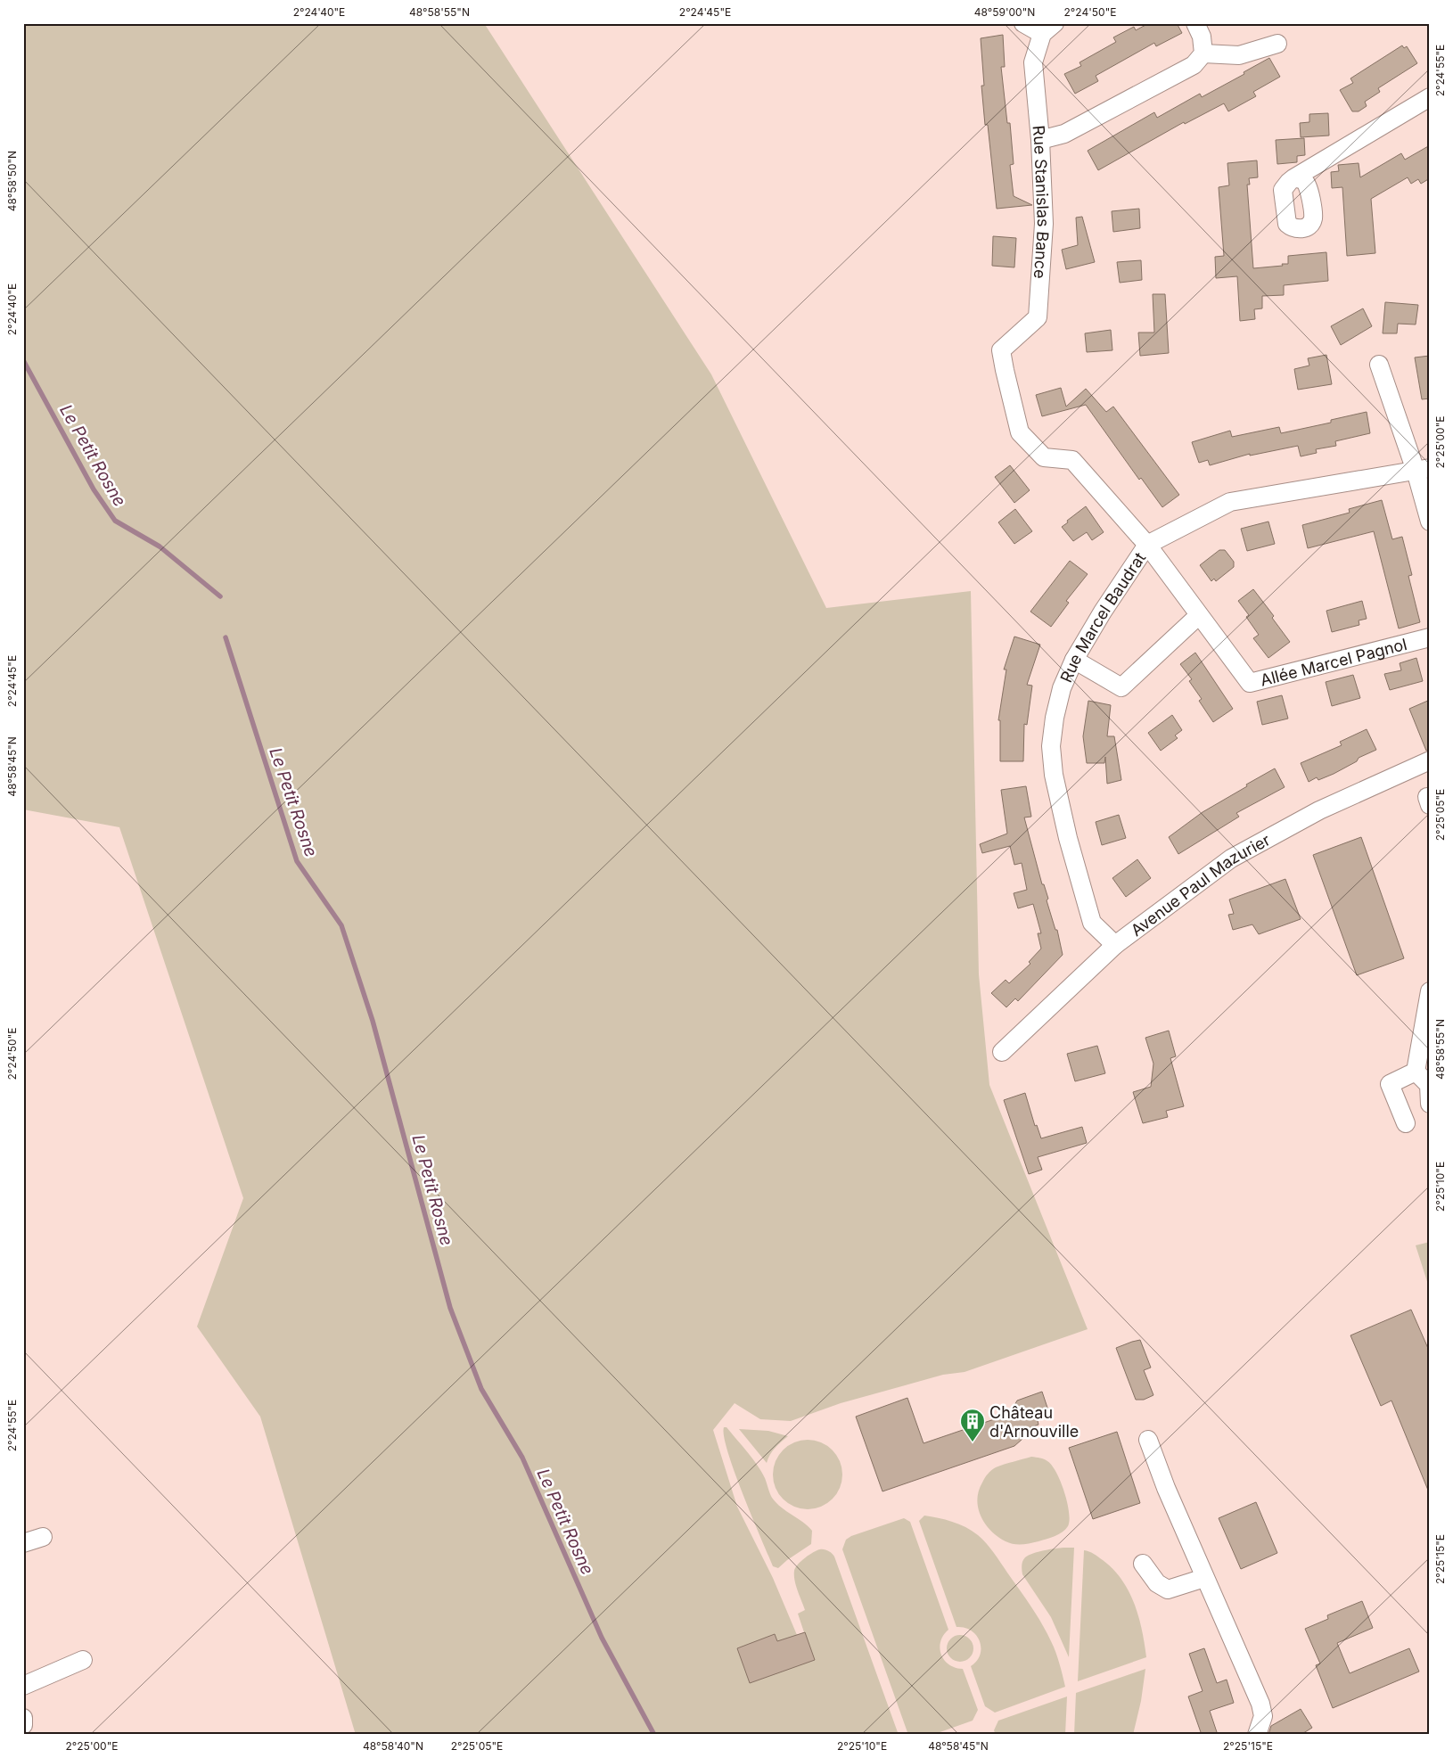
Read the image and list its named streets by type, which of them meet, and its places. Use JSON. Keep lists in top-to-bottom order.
{
  "streets": {
    "street": [
      "Rue Stanislas Bance",
      "Rue Marcel Baudrat",
      "Allée Marcel Pagnol",
      "Avenue Paul Mazurier"
    ]
  },
  "crossings": [
    ["Rue Stanislas Bance", "Rue Marcel Baudrat"],
    ["Rue Stanislas Bance", "Allée Marcel Pagnol"],
    ["Rue Marcel Baudrat", "Allée Marcel Pagnol"],
    ["Rue Marcel Baudrat", "Avenue Paul Mazurier"]
  ],
  "water": ["Le Petit Rosne"],
  "places": {
    "building": ["Château d'Arnouville"]
  },
  "coordinates": [
    "2°24'40\"E",
    "48°58'55\"N",
    "2°24'45\"E",
    "48°59'00\"N",
    "2°24'50\"E",
    "2°24'55\"E",
    "48°58'50\"N",
    "2°25'00\"E",
    "48°58'45\"N",
    "2°25'05\"E",
    "2°25'10\"E",
    "2°25'15\"E",
    "48°58'40\"N"
  ]
}
